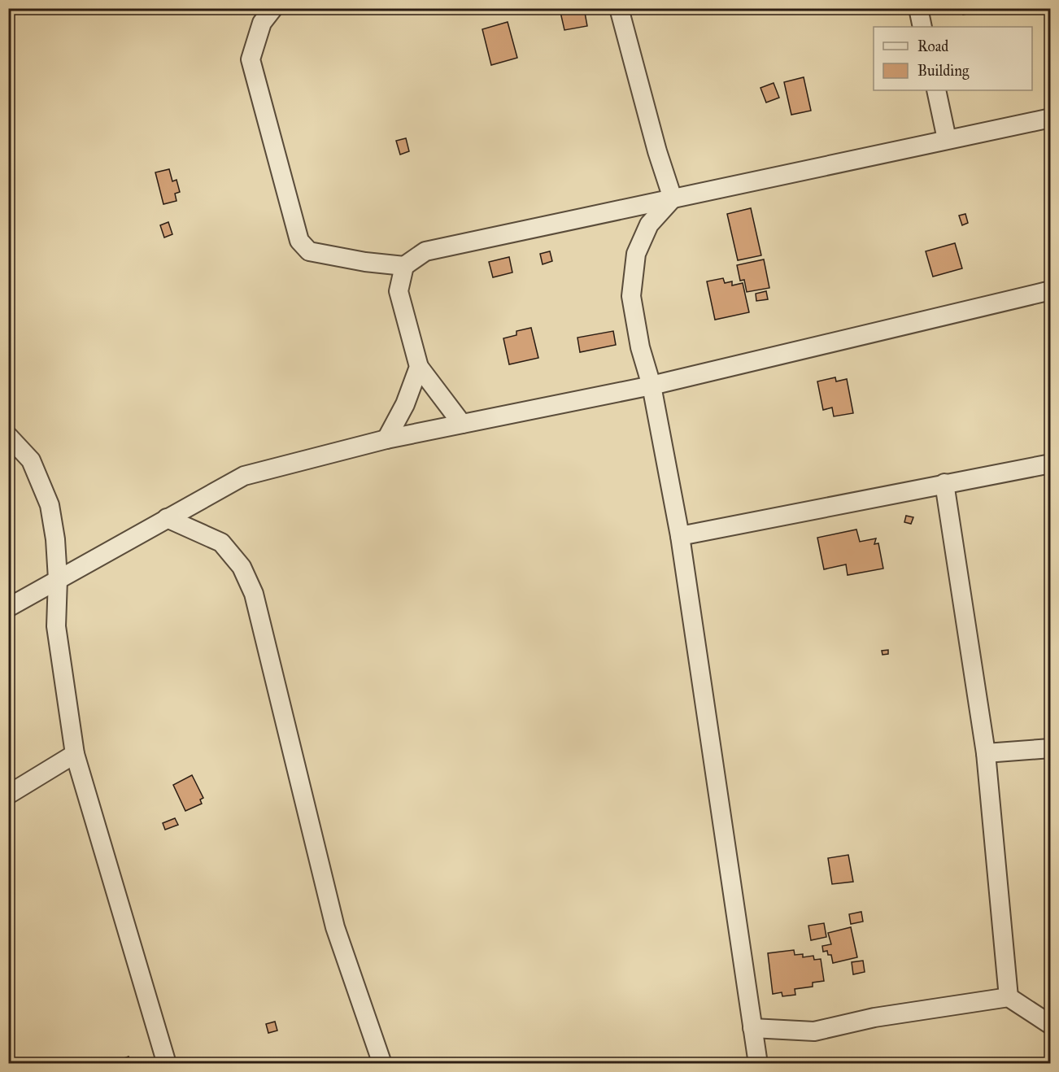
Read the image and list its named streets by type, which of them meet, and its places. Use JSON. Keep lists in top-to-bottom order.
{
  "legend": ["Road", "Building"]
}
